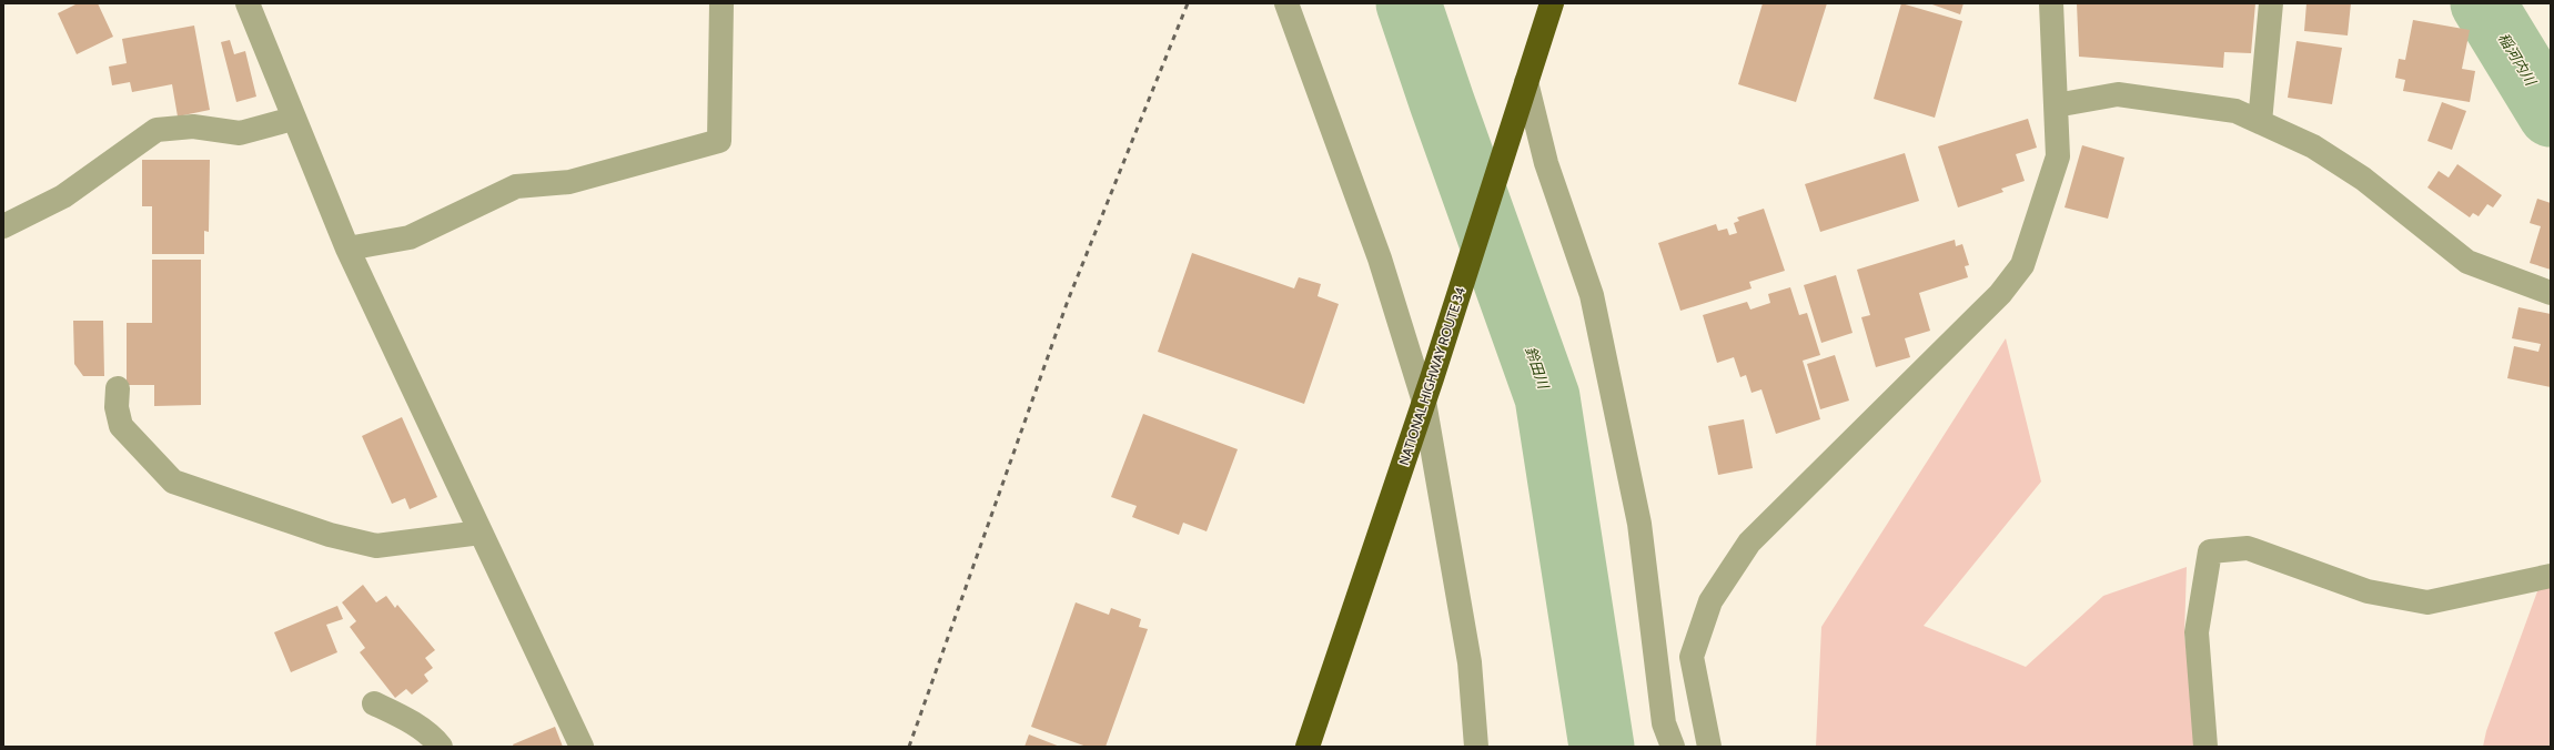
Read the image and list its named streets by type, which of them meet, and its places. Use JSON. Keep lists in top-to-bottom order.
{
  "streets": {
    "highway": ["NATIONAL HIGHWAY ROUTE 34"]
  },
  "water": ["稲河内川", "鈴田川"]
}
